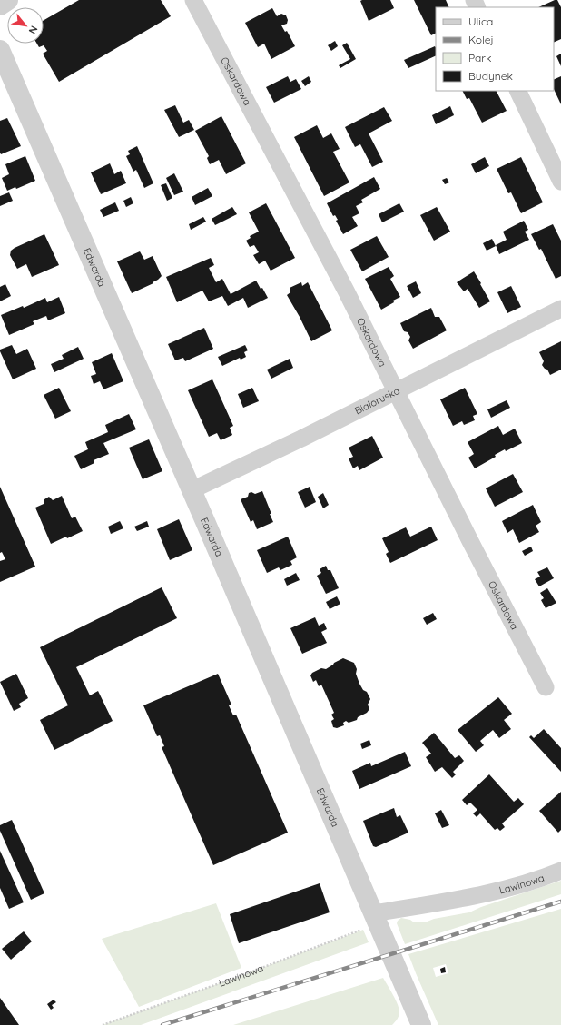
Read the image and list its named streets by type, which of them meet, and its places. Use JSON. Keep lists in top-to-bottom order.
{
  "streets": {
    "street": [
      "Oskardowa",
      "Edwarda",
      "Białoruska",
      "Lawinowa"
    ]
  },
  "crossings": [
    ["Oskardowa", "Białoruska"],
    ["Edwarda", "Białoruska"],
    ["Edwarda", "Lawinowa"]
  ],
  "legend": [
    "Ulica",
    "Kolej",
    "Park",
    "Budynek"
  ],
  "north": "bottom right"
}
